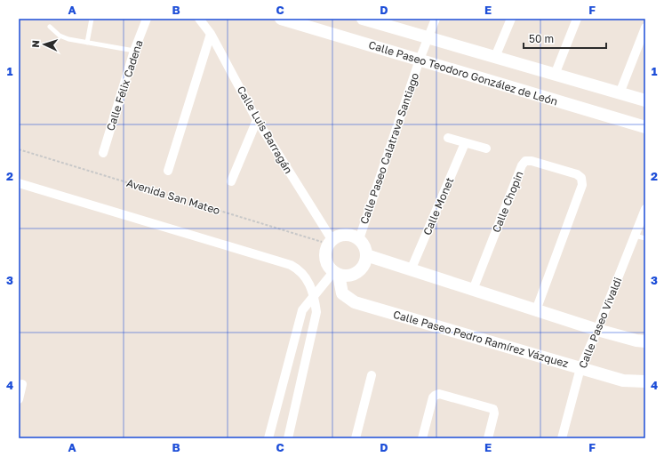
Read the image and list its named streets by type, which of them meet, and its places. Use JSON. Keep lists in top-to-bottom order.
{
  "streets": {
    "main road": ["Calle Paseo Teodoro González de León", "Calle Paseo Pedro Ramírez Vázquez"],
    "street": [
      "Calle Félix Cadena",
      "Calle Luis Barragán",
      "Calle Paseo Calatrava Santiago",
      "Calle Chopin",
      "Calle Monet",
      "Calle Paseo Vivaldi"
    ],
    "path": ["Avenida San Mateo"]
  },
  "crossings": [
    ["Calle Paseo Teodoro González de León", "Calle Paseo Calatrava Santiago"],
    ["Calle Luis Barragán", "Calle Paseo Calatrava Santiago"],
    ["Calle Luis Barragán", "Avenida San Mateo"],
    ["Calle Luis Barragán", "Calle Paseo Pedro Ramírez Vázquez"],
    ["Calle Paseo Calatrava Santiago", "Avenida San Mateo"],
    ["Calle Paseo Calatrava Santiago", "Calle Paseo Pedro Ramírez Vázquez"],
    ["Avenida San Mateo", "Calle Paseo Pedro Ramírez Vázquez"],
    ["Calle Paseo Vivaldi", "Calle Paseo Pedro Ramírez Vázquez"]
  ],
  "scale_bar": "50 m",
  "north": "left",
  "grid": {
    "columns": [
      "A",
      "B",
      "C",
      "D",
      "E",
      "F"
    ],
    "rows": [
      "1",
      "2",
      "3",
      "4"
    ]
  }
}
